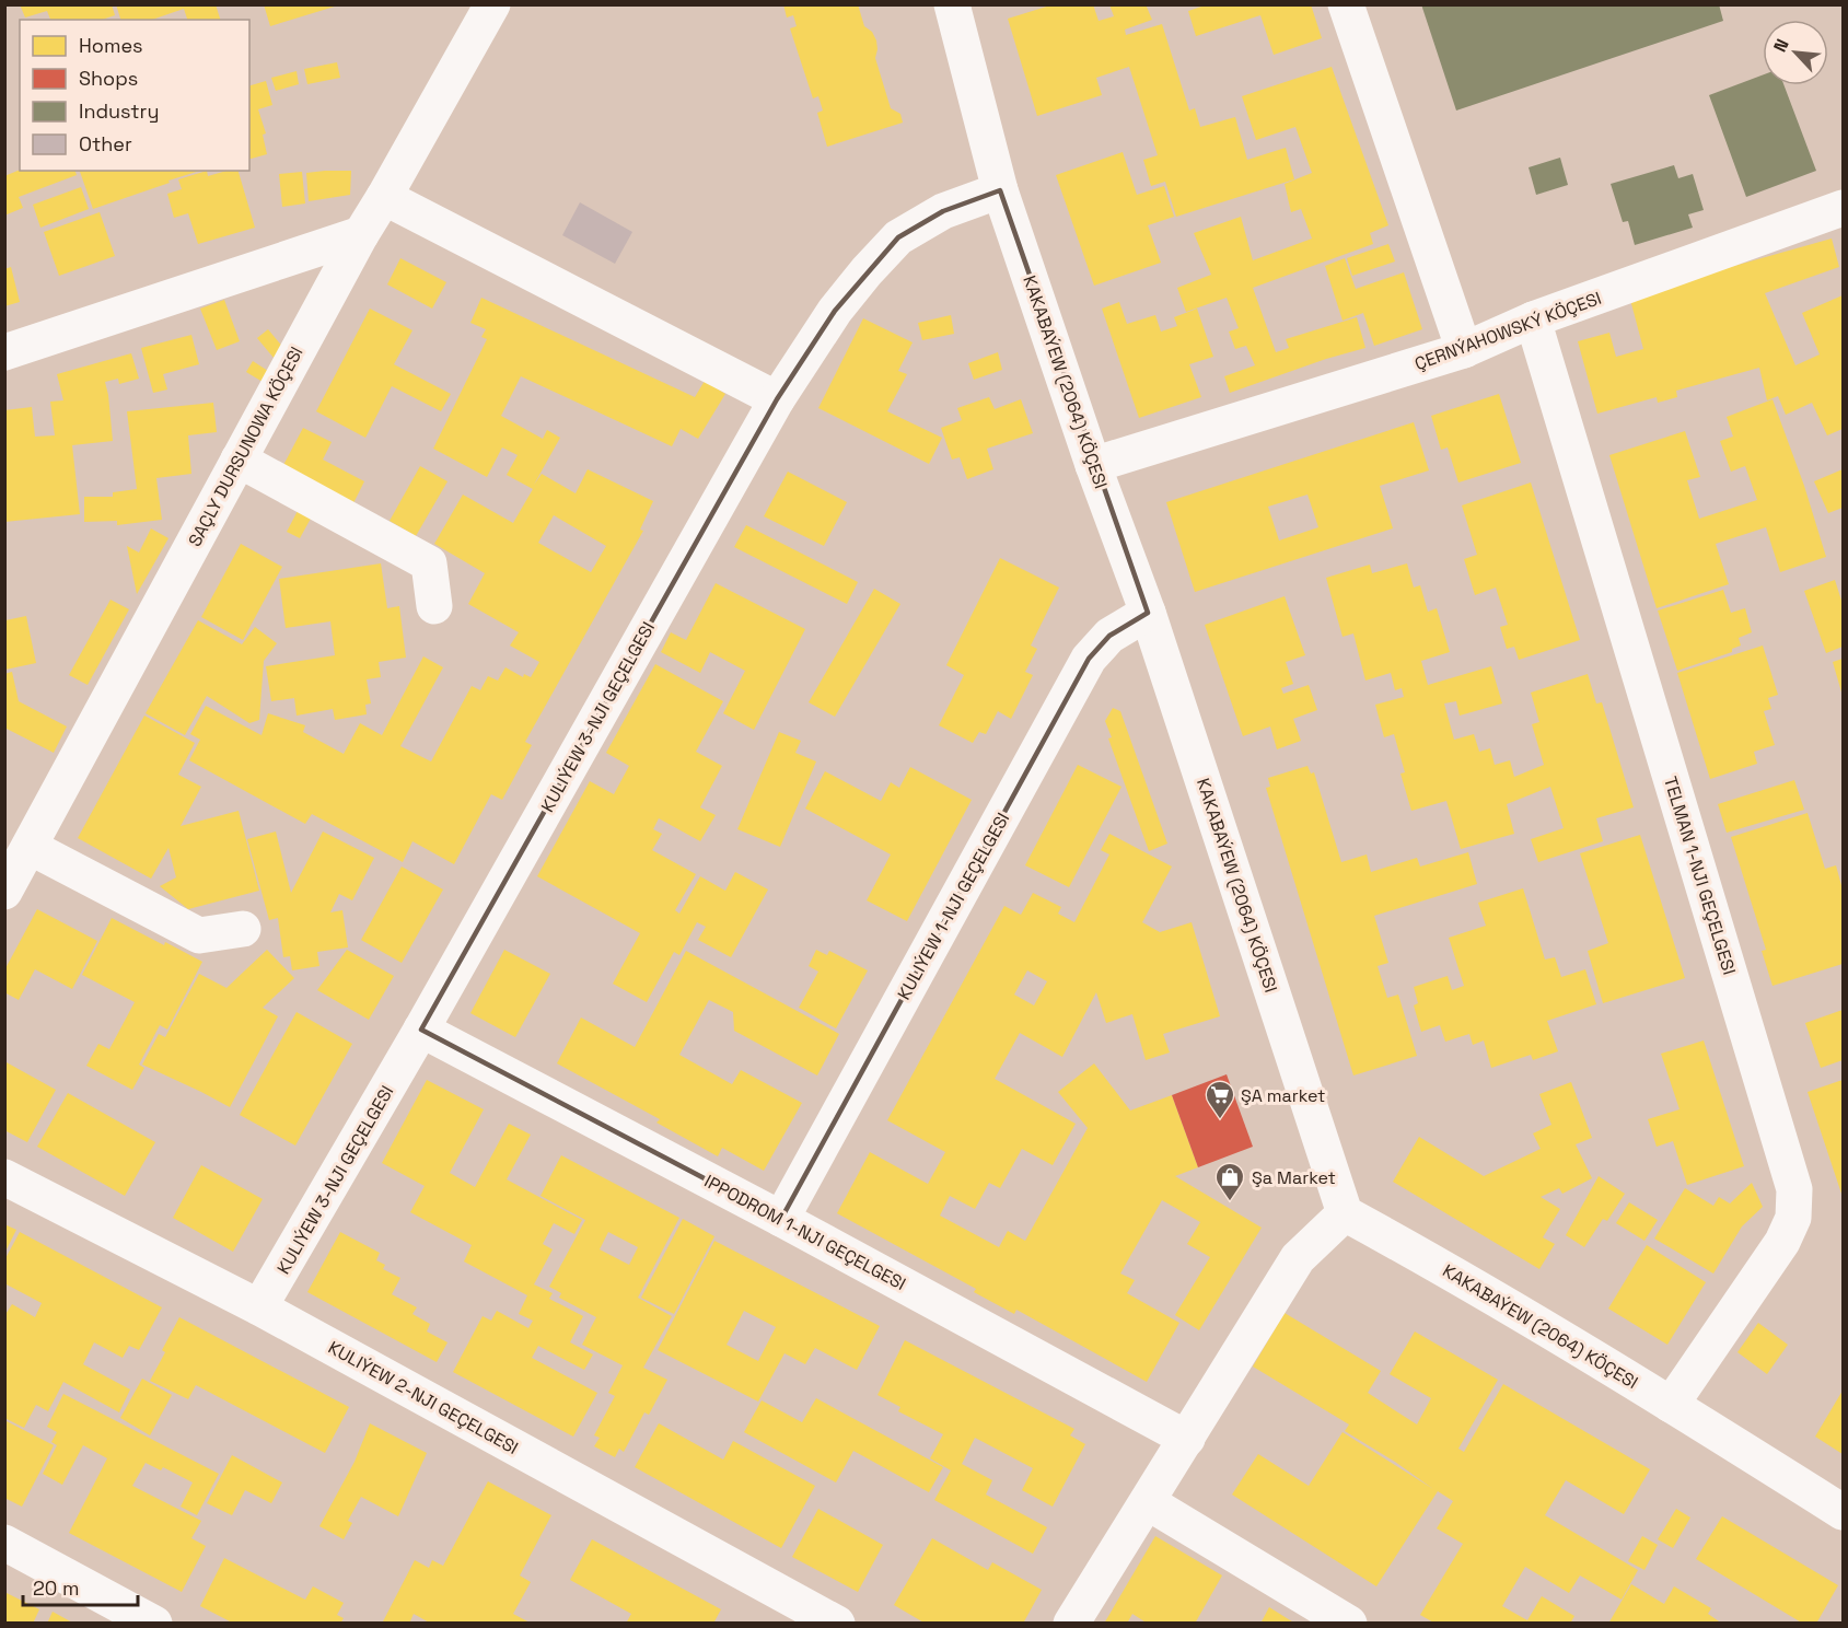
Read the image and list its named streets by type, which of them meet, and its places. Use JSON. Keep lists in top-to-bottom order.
{
  "streets": {
    "street": [
      "ÇERNÝAHOWSKÝ KÖÇESI",
      "KAKABAÝEW (2064) KÖÇESI",
      "SAÇLY DURSUNOWA KÖÇESI",
      "KULIÝEW 3-NJI GEÇELGESI",
      "TELMAN 1-NJI GEÇELGESI",
      "KULIÝEW 1-NJI GEÇELGESI",
      "IPPODROM 1-NJI GEÇELGESI",
      "KULIÝEW 2-NJI GEÇELGESI"
    ]
  },
  "crossings": [
    ["ÇERNÝAHOWSKÝ KÖÇESI", "KAKABAÝEW (2064) KÖÇESI"],
    ["ÇERNÝAHOWSKÝ KÖÇESI", "TELMAN 1-NJI GEÇELGESI"],
    ["KAKABAÝEW (2064) KÖÇESI", "KULIÝEW 3-NJI GEÇELGESI"],
    ["KAKABAÝEW (2064) KÖÇESI", "TELMAN 1-NJI GEÇELGESI"],
    ["KAKABAÝEW (2064) KÖÇESI", "KULIÝEW 1-NJI GEÇELGESI"],
    ["KULIÝEW 3-NJI GEÇELGESI", "IPPODROM 1-NJI GEÇELGESI"],
    ["KULIÝEW 3-NJI GEÇELGESI", "KULIÝEW 2-NJI GEÇELGESI"],
    ["KULIÝEW 1-NJI GEÇELGESI", "IPPODROM 1-NJI GEÇELGESI"]
  ],
  "places": {
    "supermarket": ["ŞA market"],
    "shop": ["Şa Market"]
  },
  "legend": [
    "Homes",
    "Shops",
    "Industry",
    "Other"
  ],
  "scale_bar": "20 m",
  "north": "top left"
}
